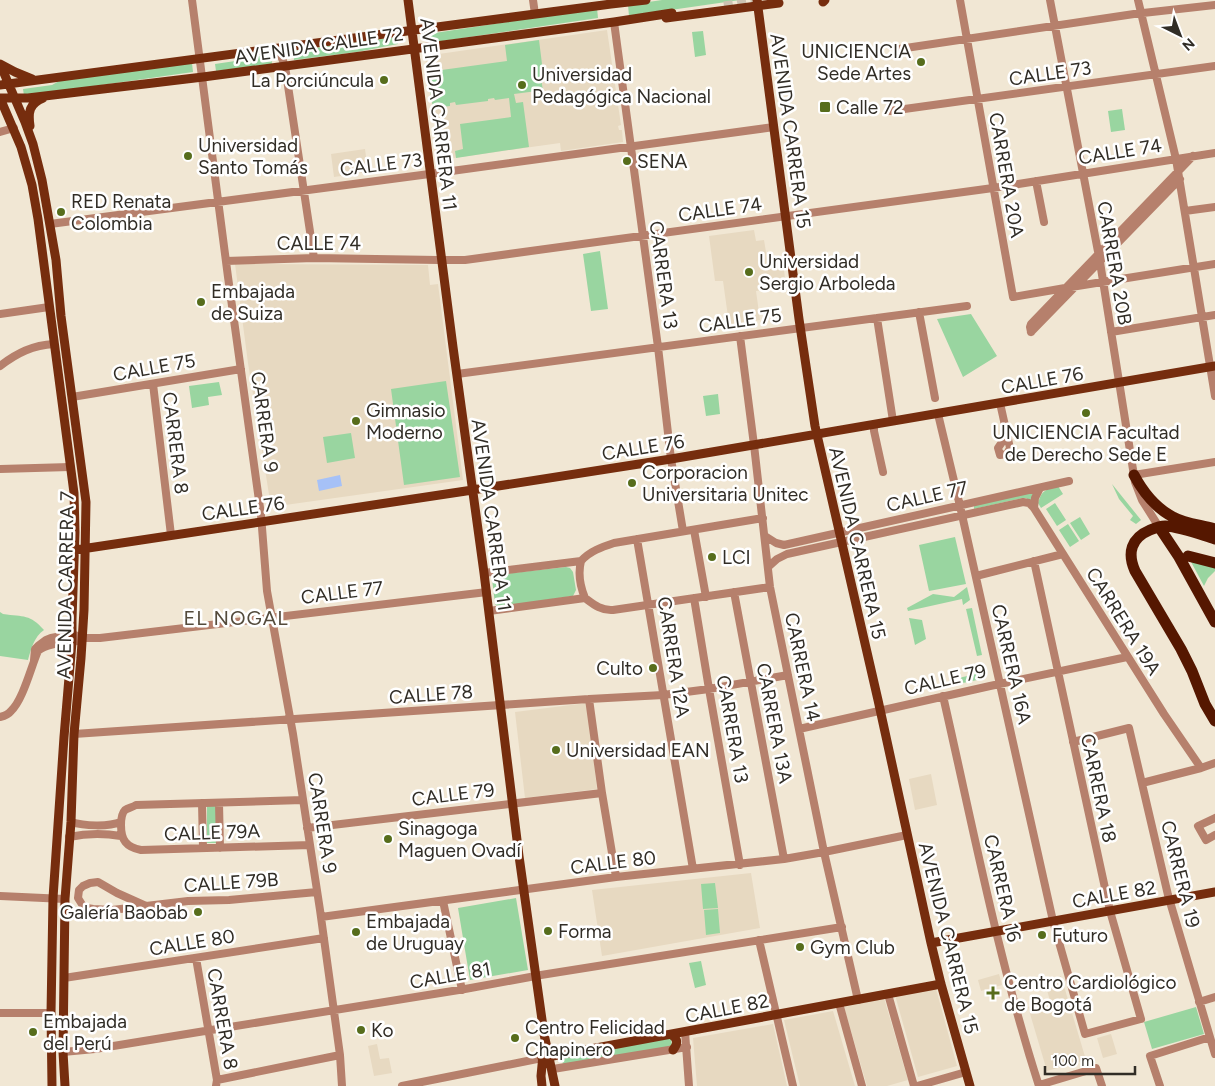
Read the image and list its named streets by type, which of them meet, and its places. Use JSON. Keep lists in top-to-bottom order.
{
  "streets": {
    "main road": [
      "AVENIDA CALLE 72",
      "AVENIDA CARRERA 11",
      "AVENIDA CARRERA 15",
      "CALLE 76",
      "AVENIDA CARRERA 7",
      "CALLE 82"
    ],
    "street": [
      "CALLE 73",
      "CALLE 74",
      "CARRERA 20A",
      "CARRERA 20B",
      "CARRERA 13",
      "CALLE 75",
      "CARRERA 9",
      "CARRERA 8",
      "CALLE 77",
      "CARRERA 19A",
      "CARRERA 12A",
      "CARRERA 16A",
      "CARRERA 14",
      "CALLE 79",
      "CALLE 78",
      "CARRERA 13A",
      "CARRERA 18",
      "CALLE 79A",
      "CALLE 80",
      "CARRERA 19",
      "CALLE 79B",
      "CARRERA 16",
      "CALLE 81"
    ]
  },
  "crossings": [
    ["AVENIDA CALLE 72", "AVENIDA CARRERA 11"],
    ["AVENIDA CALLE 72", "CARRERA 13"],
    ["AVENIDA CALLE 72", "CARRERA 9"],
    ["AVENIDA CALLE 72", "AVENIDA CARRERA 7"],
    ["CALLE 73", "AVENIDA CARRERA 11"],
    ["CALLE 73", "AVENIDA CARRERA 15"],
    ["CALLE 73", "CARRERA 20A"],
    ["CALLE 73", "CARRERA 20B"],
    ["CALLE 73", "CARRERA 13"],
    ["CALLE 73", "CARRERA 9"],
    ["CALLE 73", "AVENIDA CARRERA 7"],
    ["AVENIDA CARRERA 11", "CALLE 74"],
    ["AVENIDA CARRERA 11", "CALLE 75"],
    ["AVENIDA CARRERA 11", "CALLE 76"],
    ["AVENIDA CARRERA 11", "CALLE 77"],
    ["AVENIDA CARRERA 11", "CALLE 79"],
    ["AVENIDA CARRERA 11", "CALLE 78"],
    ["AVENIDA CARRERA 11", "CALLE 80"],
    ["AVENIDA CARRERA 11", "CALLE 82"],
    ["AVENIDA CARRERA 11", "CALLE 81"],
    ["AVENIDA CARRERA 15", "CALLE 74"],
    ["AVENIDA CARRERA 15", "CALLE 75"],
    ["AVENIDA CARRERA 15", "CALLE 76"],
    ["AVENIDA CARRERA 15", "CALLE 77"],
    ["AVENIDA CARRERA 15", "CALLE 79"],
    ["AVENIDA CARRERA 15", "CALLE 80"],
    ["AVENIDA CARRERA 15", "CALLE 82"],
    ["CALLE 74", "CARRERA 20A"],
    ["CALLE 74", "CARRERA 20B"],
    ["CALLE 74", "CARRERA 13"],
    ["CALLE 74", "CARRERA 9"],
    ["CARRERA 20B", "CALLE 76"],
    ["CARRERA 13", "CALLE 75"],
    ["CARRERA 13", "CALLE 76"],
    ["CARRERA 13", "CALLE 78"],
    ["CARRERA 13", "CALLE 80"],
    ["CALLE 75", "CARRERA 9"],
    ["CALLE 75", "CARRERA 8"],
    ["CALLE 75", "AVENIDA CARRERA 7"],
    ["CALLE 75", "CARRERA 14"],
    ["CALLE 76", "CARRERA 9"],
    ["CALLE 76", "CARRERA 8"],
    ["CALLE 76", "AVENIDA CARRERA 7"],
    ["CALLE 76", "CARRERA 16A"],
    ["CALLE 76", "CARRERA 14"],
    ["CARRERA 9", "CALLE 77"],
    ["CARRERA 9", "CALLE 79"],
    ["CARRERA 9", "CALLE 78"],
    ["CARRERA 9", "CALLE 79A"],
    ["CARRERA 9", "CALLE 80"],
    ["CARRERA 9", "CALLE 79B"],
    ["CARRERA 9", "CALLE 81"],
    ["CARRERA 8", "CALLE 80"],
    ["CARRERA 8", "CALLE 81"],
    ["CALLE 77", "AVENIDA CARRERA 7"],
    ["CALLE 77", "CARRERA 19A"],
    ["CALLE 77", "CARRERA 16A"],
    ["CALLE 77", "CARRERA 14"],
    ["AVENIDA CARRERA 7", "CALLE 78"],
    ["AVENIDA CARRERA 7", "CALLE 80"],
    ["AVENIDA CARRERA 7", "CALLE 81"],
    ["CARRERA 19A", "CALLE 79"],
    ["CARRERA 12A", "CALLE 78"],
    ["CARRERA 12A", "CALLE 80"],
    ["CARRERA 16A", "CALLE 79"],
    ["CARRERA 16A", "CARRERA 18"],
    ["CARRERA 16A", "CALLE 82"],
    ["CARRERA 14", "CALLE 79"],
    ["CARRERA 14", "CALLE 78"],
    ["CARRERA 14", "CALLE 80"],
    ["CARRERA 14", "CALLE 82"],
    ["CARRERA 14", "CALLE 81"],
    ["CALLE 79", "CARRERA 18"],
    ["CALLE 79", "CARRERA 16"],
    ["CALLE 78", "CARRERA 13A"],
    ["CARRERA 13A", "CALLE 80"],
    ["CARRERA 18", "CARRERA 19"],
    ["CARRERA 18", "CALLE 82"],
    ["CARRERA 19", "CALLE 82"],
    ["CARRERA 16", "CALLE 82"]
  ],
  "districts": ["EL NOGAL"],
  "places": {
    "other": [
      "UNICIENCIA Sede Artes",
      "La Porciúncula",
      "Universidad Pedagógica Nacional",
      "Universidad Santo Tomás",
      "SENA",
      "RED Renata Colombia",
      "Universidad Sergio Arboleda",
      "Embajada de Suiza",
      "UNICIENCIA Facultad de Derecho Sede E",
      "Gimnasio Moderno",
      "Corporacion Universitaria Unitec",
      "LCI",
      "Culto",
      "Universidad EAN",
      "Sinagoga Maguen Ovadí",
      "Galería Baobab",
      "Forma",
      "Embajada de Uruguay",
      "Futuro",
      "Gym Club",
      "Ko",
      "Embajada del Perú",
      "Centro Felicidad Chapinero"
    ],
    "transit": ["Calle 72"],
    "health": ["Centro Cardiológico de Bogotá"]
  },
  "scale_bar": "100 m",
  "north": "bottom right"
}
